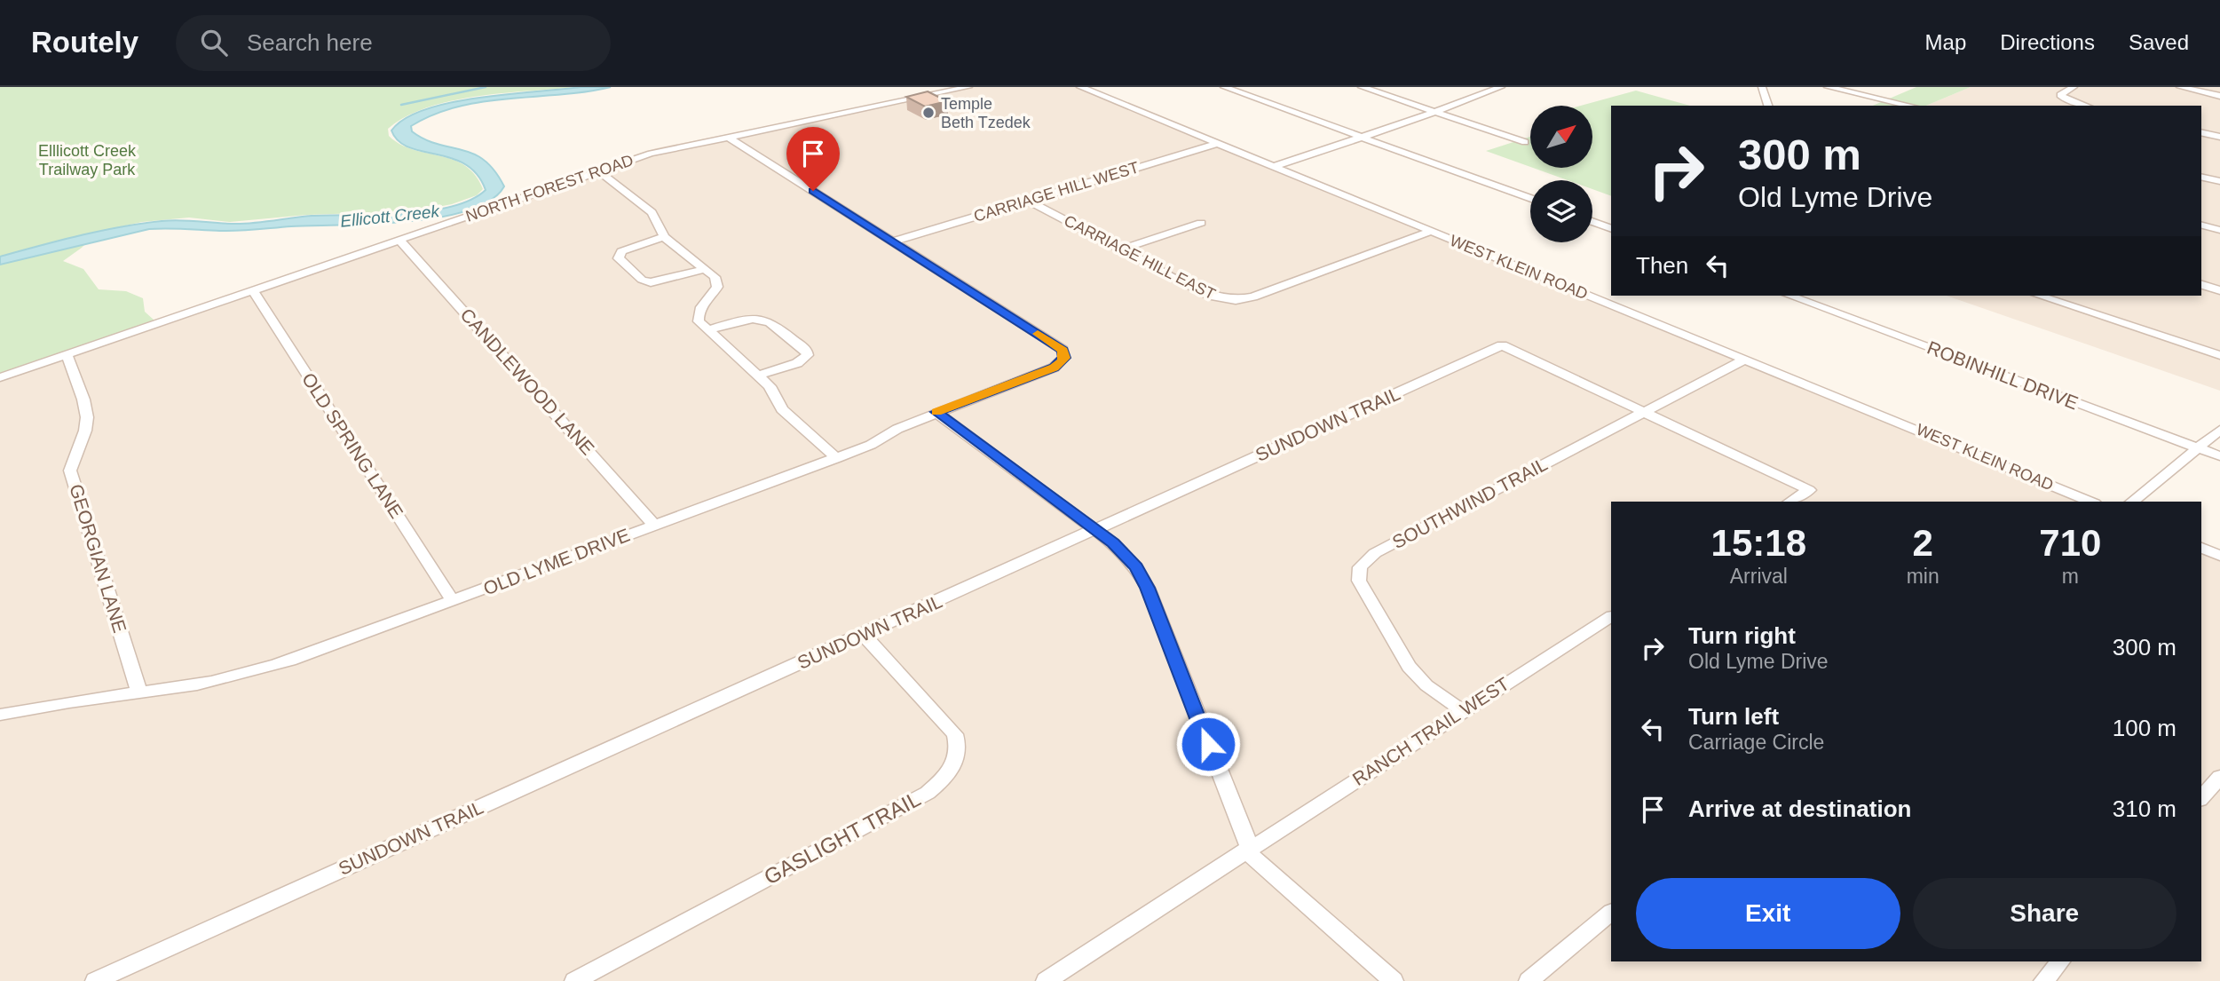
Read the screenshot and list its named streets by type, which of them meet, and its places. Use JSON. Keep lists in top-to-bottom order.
{
  "streets": {
    "street": [
      "NORTH FOREST ROAD",
      "CARRIAGE HILL WEST",
      "CARRIAGE HILL EAST",
      "WEST KLEIN ROAD",
      "ROBINHILL DRIVE",
      "CANDLEWOOD LANE",
      "SUNDOWN TRAIL",
      "OLD SPRING LANE",
      "SOUTHWIND TRAIL",
      "GEORGIAN LANE",
      "OLD LYME DRIVE",
      "RANCH TRAIL WEST",
      "GASLIGHT TRAIL"
    ]
  },
  "crossings": [
    ["NORTH FOREST ROAD", "CANDLEWOOD LANE"],
    ["NORTH FOREST ROAD", "OLD SPRING LANE"],
    ["NORTH FOREST ROAD", "GEORGIAN LANE"],
    ["CARRIAGE HILL WEST", "CARRIAGE HILL EAST"],
    ["CARRIAGE HILL WEST", "WEST KLEIN ROAD"],
    ["CARRIAGE HILL WEST", "OLD LYME DRIVE"],
    ["CARRIAGE HILL EAST", "WEST KLEIN ROAD"],
    ["WEST KLEIN ROAD", "SOUTHWIND TRAIL"],
    ["CANDLEWOOD LANE", "OLD LYME DRIVE"],
    ["SUNDOWN TRAIL", "SOUTHWIND TRAIL"],
    ["SUNDOWN TRAIL", "GASLIGHT TRAIL"],
    ["OLD SPRING LANE", "OLD LYME DRIVE"],
    ["SOUTHWIND TRAIL", "RANCH TRAIL WEST"],
    ["GEORGIAN LANE", "OLD LYME DRIVE"]
  ],
  "water": ["Ellicott Creek"],
  "parks": ["Elllicott Creek Trailway Park"],
  "places": ["Temple Beth Tzedek"],
  "north": "top right",
  "page": {
    "header": "Routely",
    "search": "Search here",
    "nav": ["Map", "Directions", "Saved"],
    "turn": ["300 m", "Old Lyme Drive"],
    "then": "Then",
    "eta": [
      "15:18",
      "Arrival",
      "2",
      "min",
      "710",
      "m"
    ],
    "list": [
      {
        "name": "Turn right",
        "note": "Old Lyme Drive",
        "value": "300 m"
      },
      {
        "name": "Turn left",
        "note": "Carriage Circle",
        "value": "100 m"
      },
      {
        "name": "Arrive at destination",
        "value": "310 m"
      }
    ],
    "buttons": ["Exit", "Share"]
  }
}
